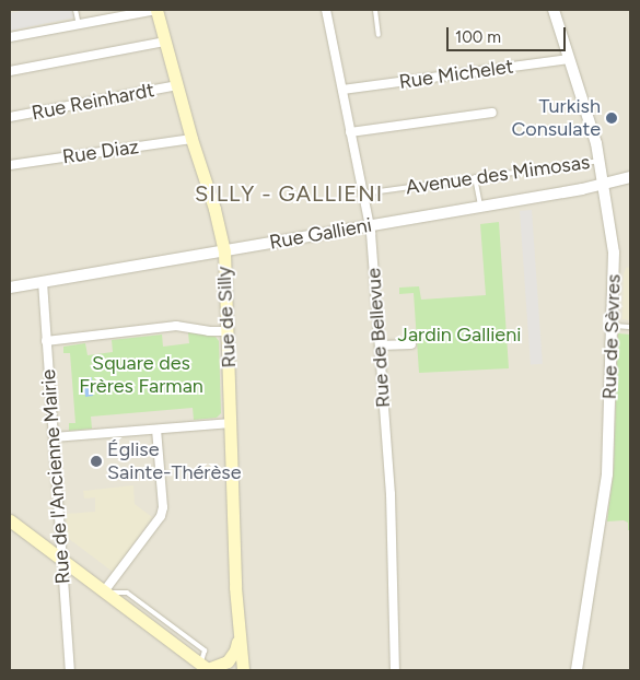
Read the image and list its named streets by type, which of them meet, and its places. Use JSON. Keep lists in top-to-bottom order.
{
  "streets": {
    "main road": ["Rue de Silly"],
    "street": [
      "Rue Michelet",
      "Rue Reinhardt",
      "Rue Diaz",
      "Rue Gallieni",
      "Rue de Sèvres",
      "Rue de Bellevue",
      "Rue de l'Ancienne Mairie"
    ],
    "lane": ["Avenue des Mimosas"]
  },
  "crossings": [
    ["Rue Michelet", "Rue de Sèvres"],
    ["Rue Michelet", "Rue de Bellevue"],
    ["Rue Reinhardt", "Rue de Silly"],
    ["Rue Diaz", "Rue de Silly"],
    ["Avenue des Mimosas", "Rue de Sèvres"],
    ["Avenue des Mimosas", "Rue de Bellevue"],
    ["Rue Gallieni", "Rue de Silly"],
    ["Rue Gallieni", "Rue de Sèvres"],
    ["Rue Gallieni", "Rue de Bellevue"],
    ["Rue Gallieni", "Rue de l'Ancienne Mairie"]
  ],
  "districts": ["SILLY - GALLIENI"],
  "parks": ["Jardin Gallieni", "Square des Frères Farman"],
  "places": ["Turkish Consulate", "Église Sainte-Thérèse"],
  "scale_bar": "100 m"
}
